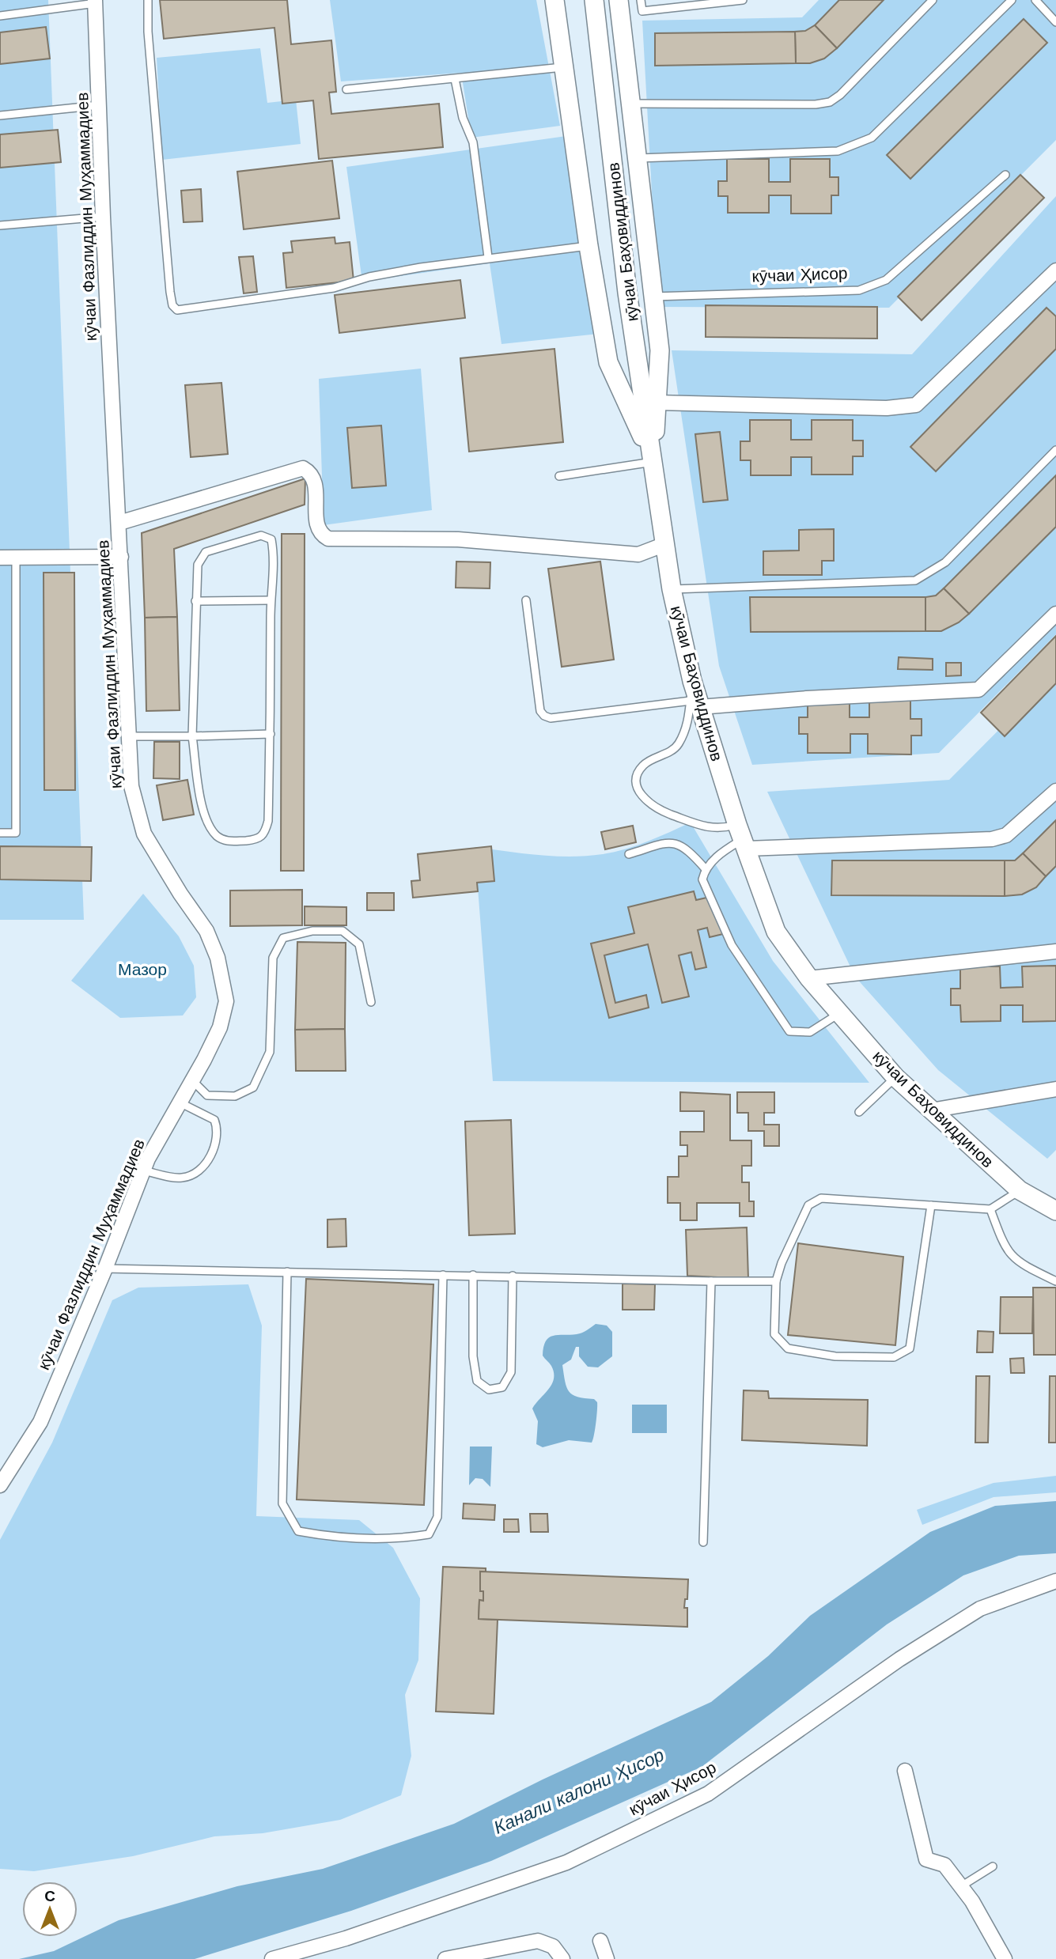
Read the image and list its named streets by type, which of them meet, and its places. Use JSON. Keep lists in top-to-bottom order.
{
  "streets": {
    "street": ["кӯчаи Фазлиддин Муҳаммадиев", "кӯчаи Баҳовиддинов", "кӯчаи Ҳисор"]
  },
  "water": ["Канали калони Ҳисор"],
  "parks": ["Мазор"],
  "north": "top"
}
